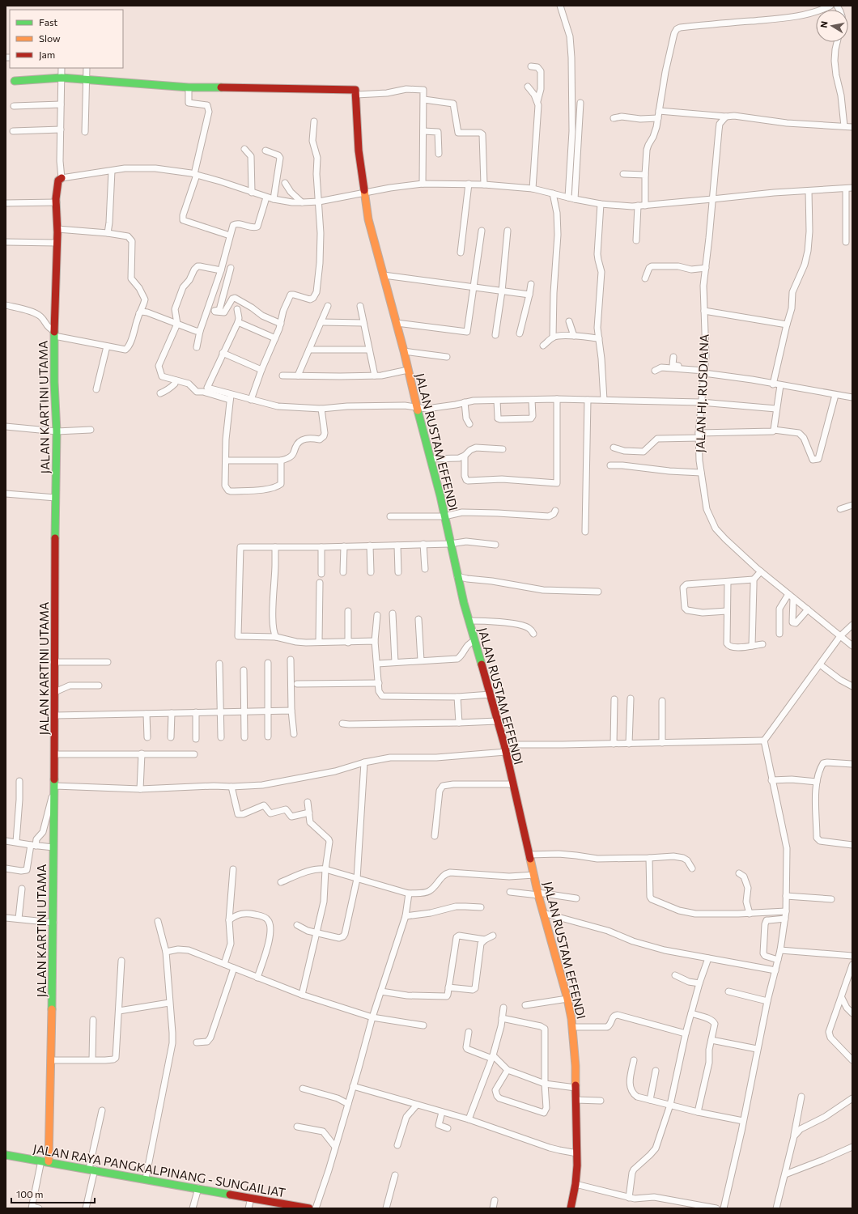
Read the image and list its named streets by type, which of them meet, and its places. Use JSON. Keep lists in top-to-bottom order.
{
  "streets": {
    "main road": ["JALAN KARTINI UTAMA", "JALAN RUSTAM EFFENDI", "JALAN RAYA PANGKALPINANG - SUNGAILIAT"],
    "street": ["JALAN HJ. RUSDIANA"]
  },
  "crossings": [
    ["JALAN KARTINI UTAMA", "JALAN RAYA PANGKALPINANG - SUNGAILIAT"]
  ],
  "legend": ["Fast", "Slow", "Jam"],
  "scale_bar": "100 m",
  "north": "left"
}
